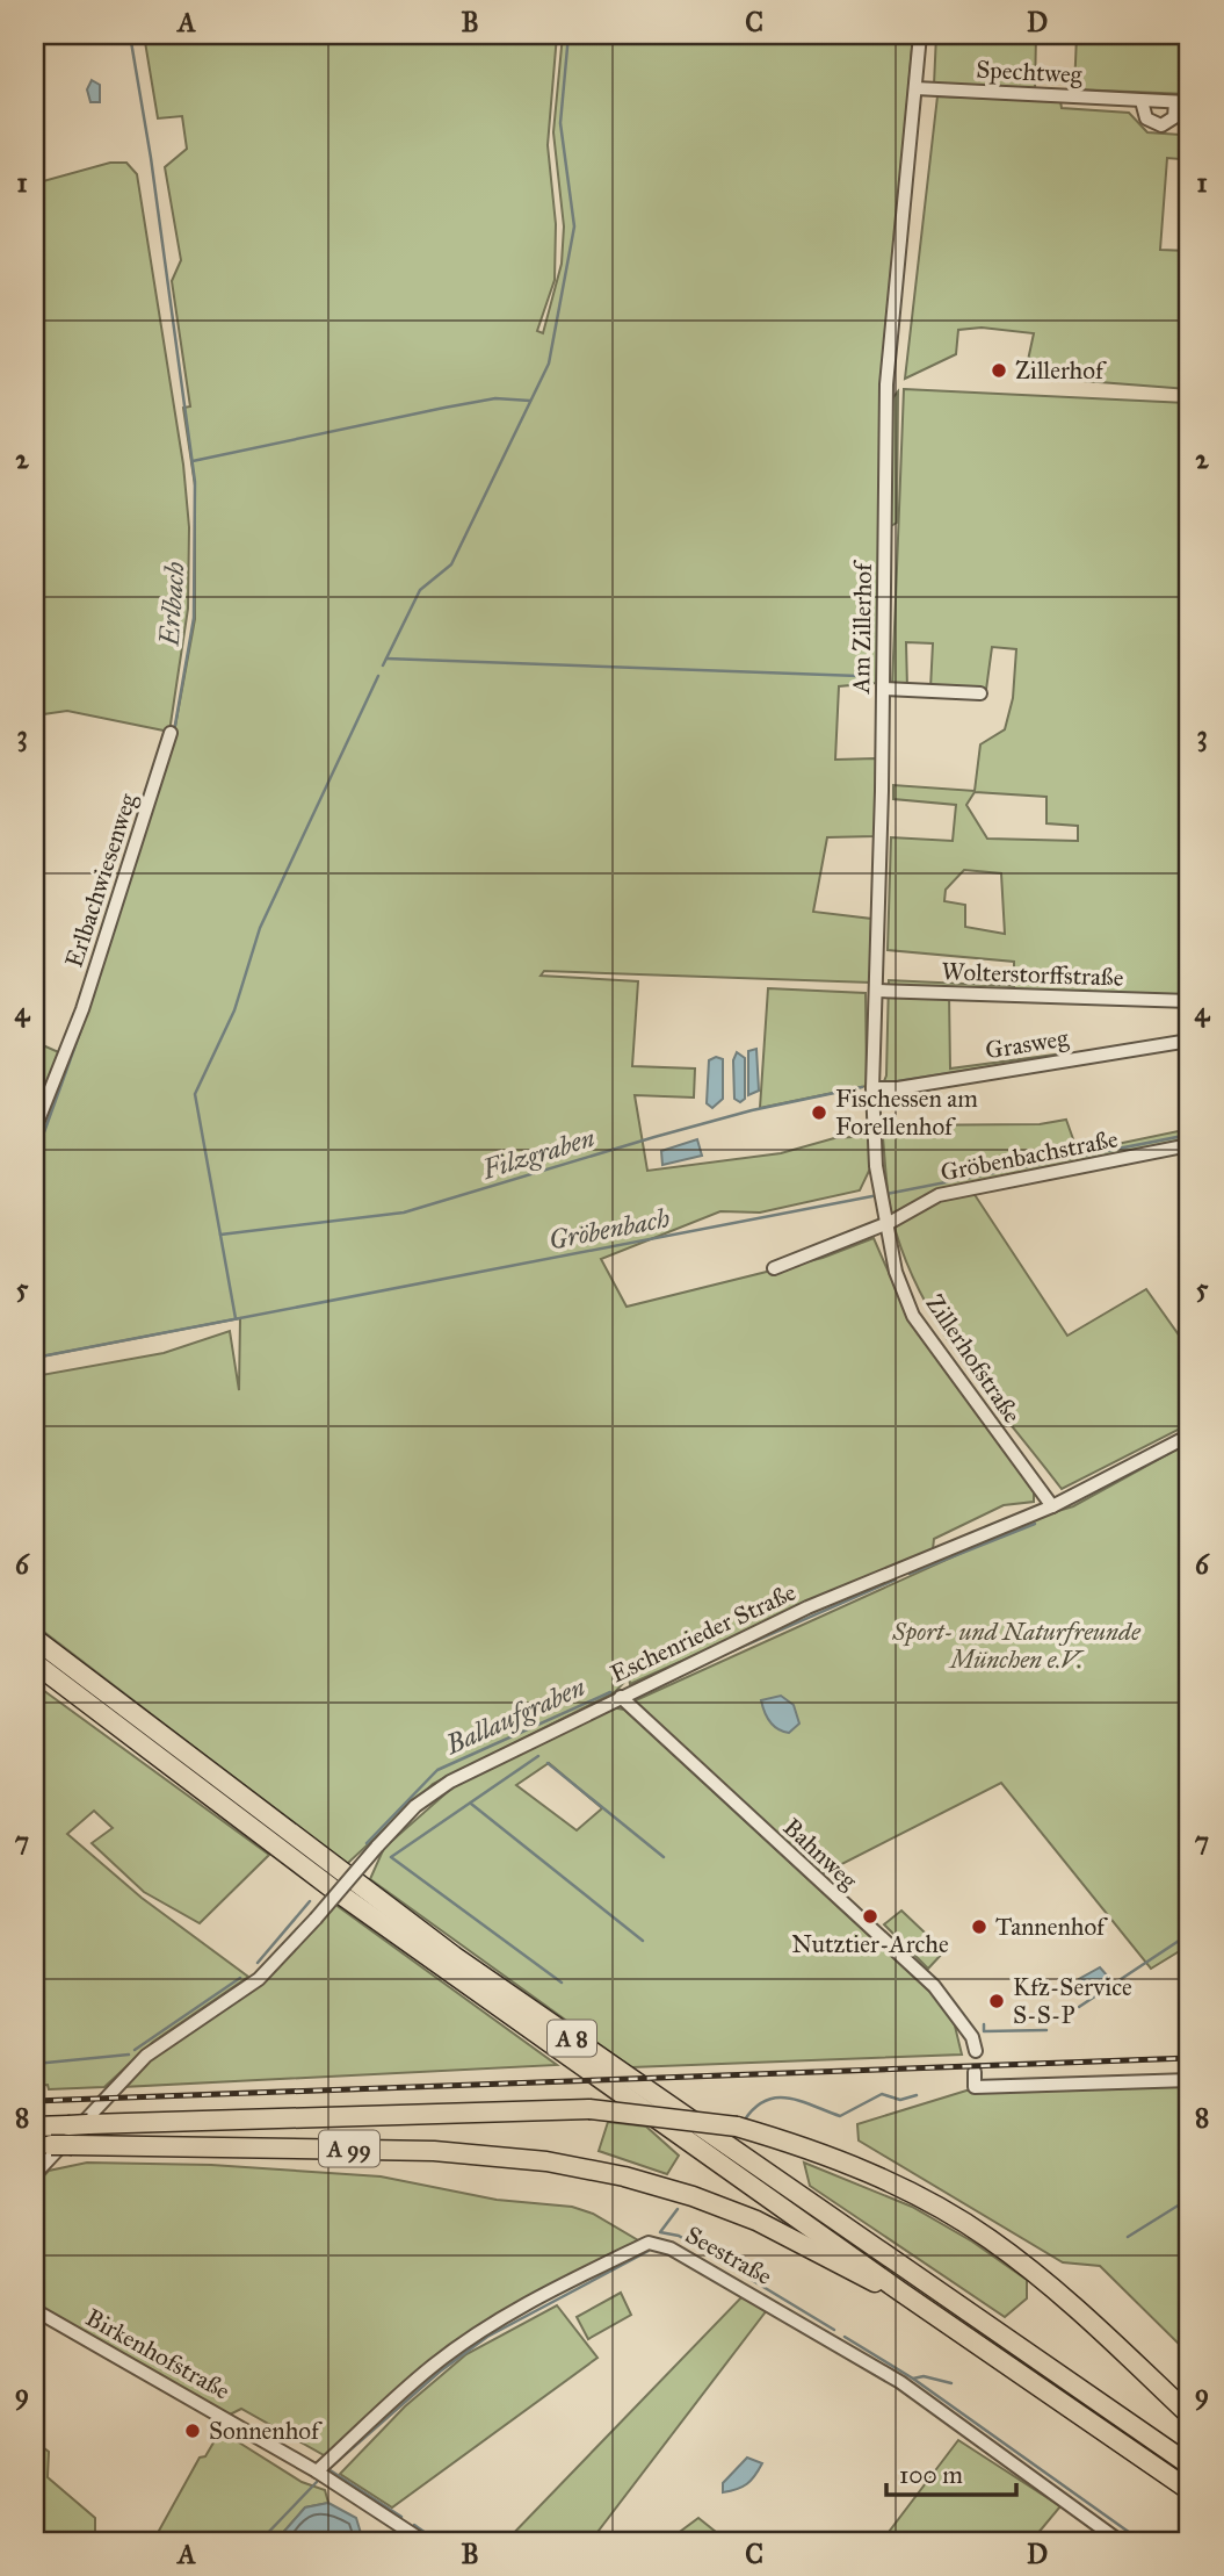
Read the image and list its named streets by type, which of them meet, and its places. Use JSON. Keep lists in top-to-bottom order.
{
  "streets": {
    "highway": ["A 8", "A 99"],
    "street": [
      "Spechtweg",
      "Am Zillerhof",
      "Erlbachwiesenweg",
      "Wolterstorffstraße",
      "Grasweg",
      "Gröbenbachstraße",
      "Zillerhofstraße",
      "Eschenrieder Straße",
      "Bahnweg",
      "Seestraße",
      "Birkenhofstraße"
    ]
  },
  "crossings": [
    ["Spechtweg", "Am Zillerhof"],
    ["Am Zillerhof", "Wolterstorffstraße"],
    ["Am Zillerhof", "Grasweg"],
    ["Am Zillerhof", "Gröbenbachstraße"],
    ["Am Zillerhof", "Zillerhofstraße"],
    ["Gröbenbachstraße", "Zillerhofstraße"],
    ["Zillerhofstraße", "Eschenrieder Straße"],
    ["Eschenrieder Straße", "Bahnweg"],
    ["A 8", "A 99"],
    ["Seestraße", "Birkenhofstraße"]
  ],
  "water": [
    "Erlbach",
    "Filzgraben",
    "Gröbenbach",
    "Ballaufgraben"
  ],
  "parks": ["Sport- und Naturfreunde München e.V."],
  "places": [
    "Zillerhof",
    "Fischessen am Forellenhof",
    "Nutztier-Arche",
    "Tannenhof",
    "Kfz-Service S-S-P",
    "Sonnenhof"
  ],
  "scale_bar": "100 m",
  "grid": {
    "columns": [
      "A",
      "B",
      "C",
      "D"
    ],
    "rows": [
      "1",
      "2",
      "3",
      "4",
      "5",
      "6",
      "7",
      "8",
      "9"
    ]
  }
}
